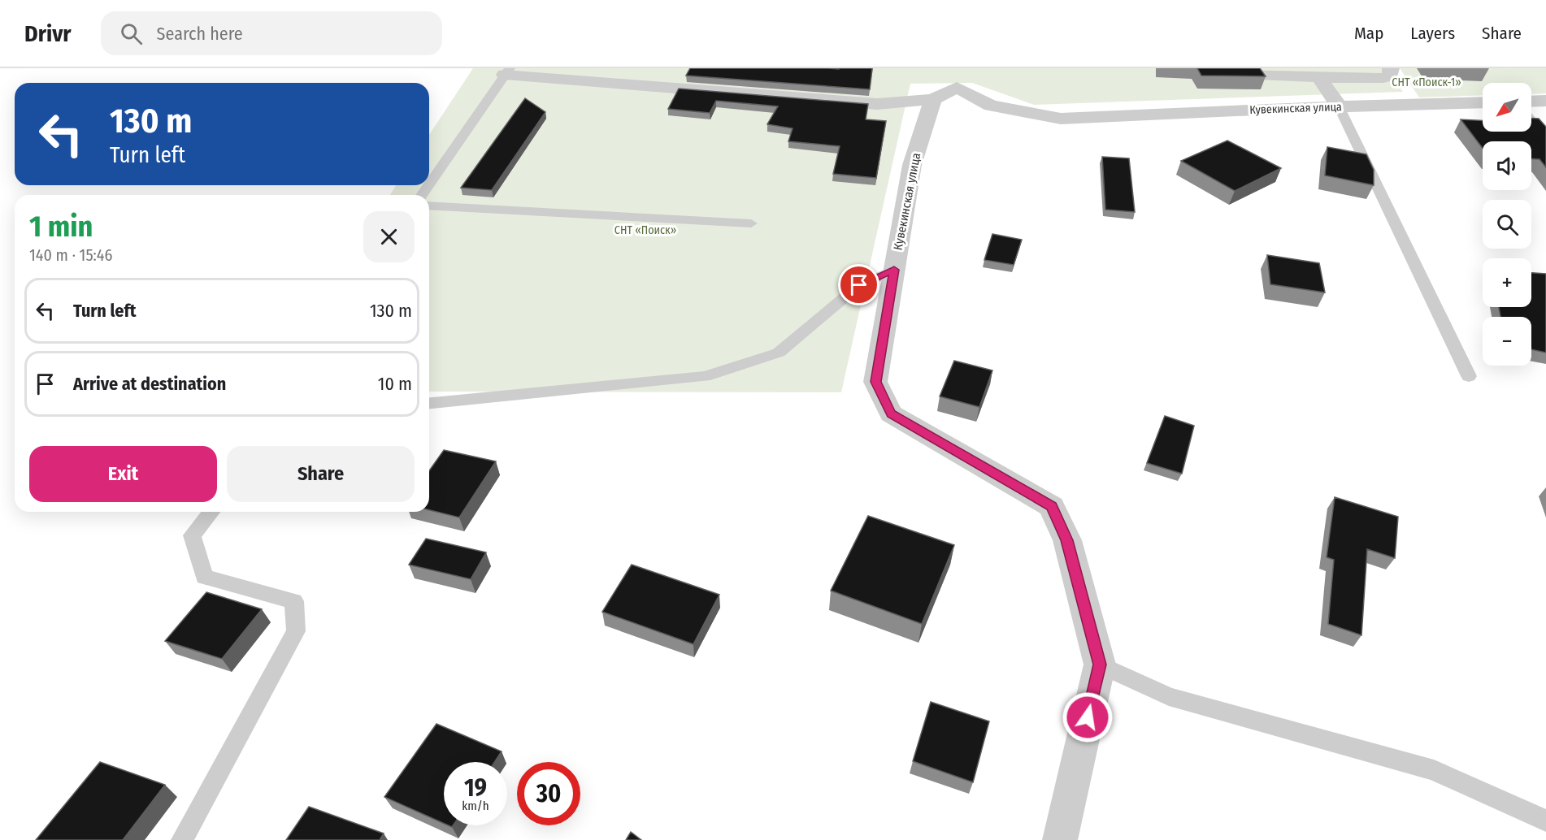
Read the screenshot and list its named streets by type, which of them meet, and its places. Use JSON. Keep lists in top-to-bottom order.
{
  "streets": {
    "street": ["Кувекинская улица"]
  },
  "parks": ["СНТ «Поиск-1»", "СНТ «Поиск»"],
  "north": "bottom left",
  "page": {
    "header": "Drivr",
    "search": "Search here",
    "nav": ["Map", "Layers", "Share"],
    "map_buttons": ["+", "−"],
    "turn": ["130 m", "Turn left"],
    "heading": ["1 min", "140 m · 15:46"],
    "list": [
      {
        "name": "Turn left",
        "value": "130 m"
      },
      {
        "name": "Arrive at destination",
        "value": "10 m"
      }
    ],
    "buttons": ["Exit", "Share"],
    "speed": "19 km/h",
    "limit": "30"
  }
}
